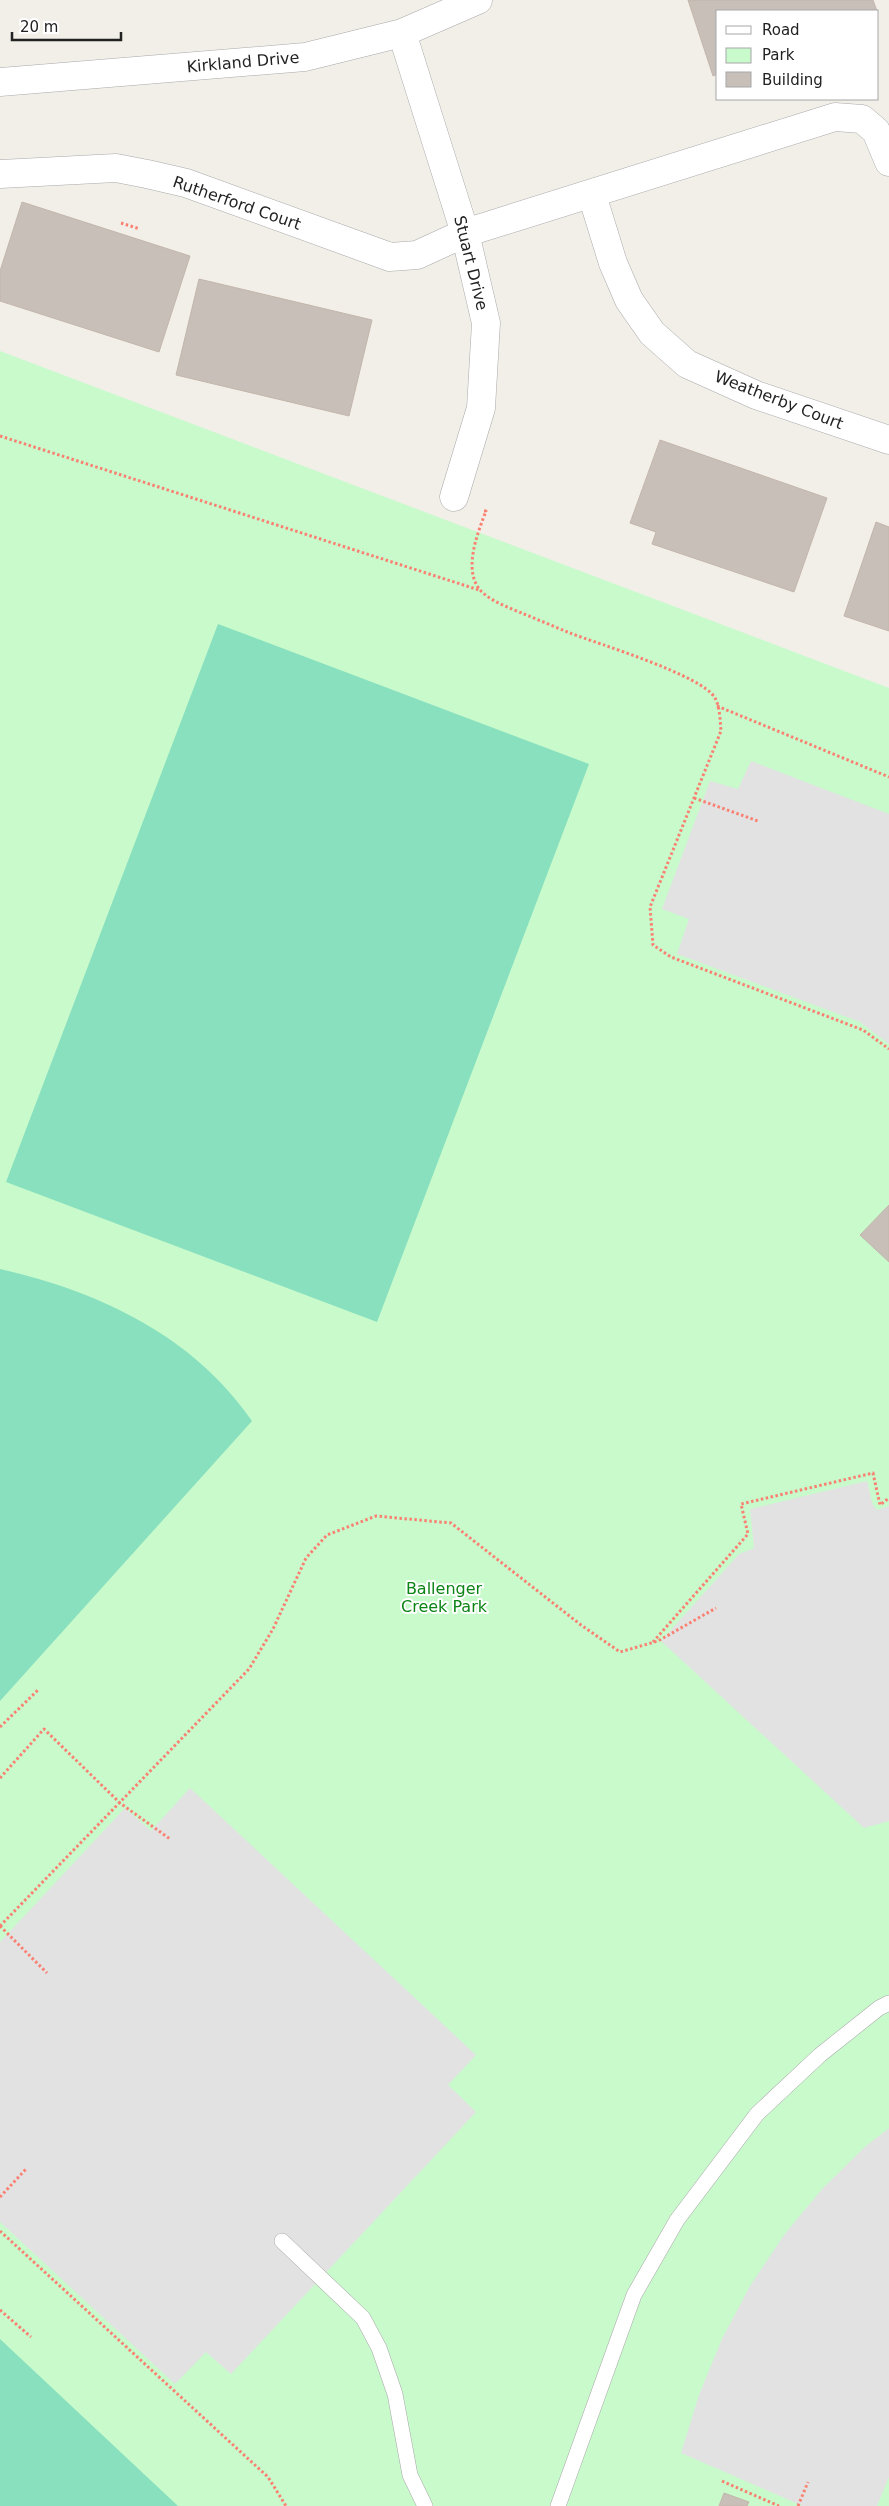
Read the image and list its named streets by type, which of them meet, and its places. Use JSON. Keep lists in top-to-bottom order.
{
  "streets": {
    "street": [
      "Kirkland Drive",
      "Rutherford Court",
      "Stuart Drive",
      "Weatherby Court"
    ]
  },
  "crossings": [
    ["Kirkland Drive", "Stuart Drive"],
    ["Rutherford Court", "Stuart Drive"]
  ],
  "parks": ["Ballenger Creek Park"],
  "legend": ["Road", "Park", "Building"],
  "scale_bar": "20 m"
}
